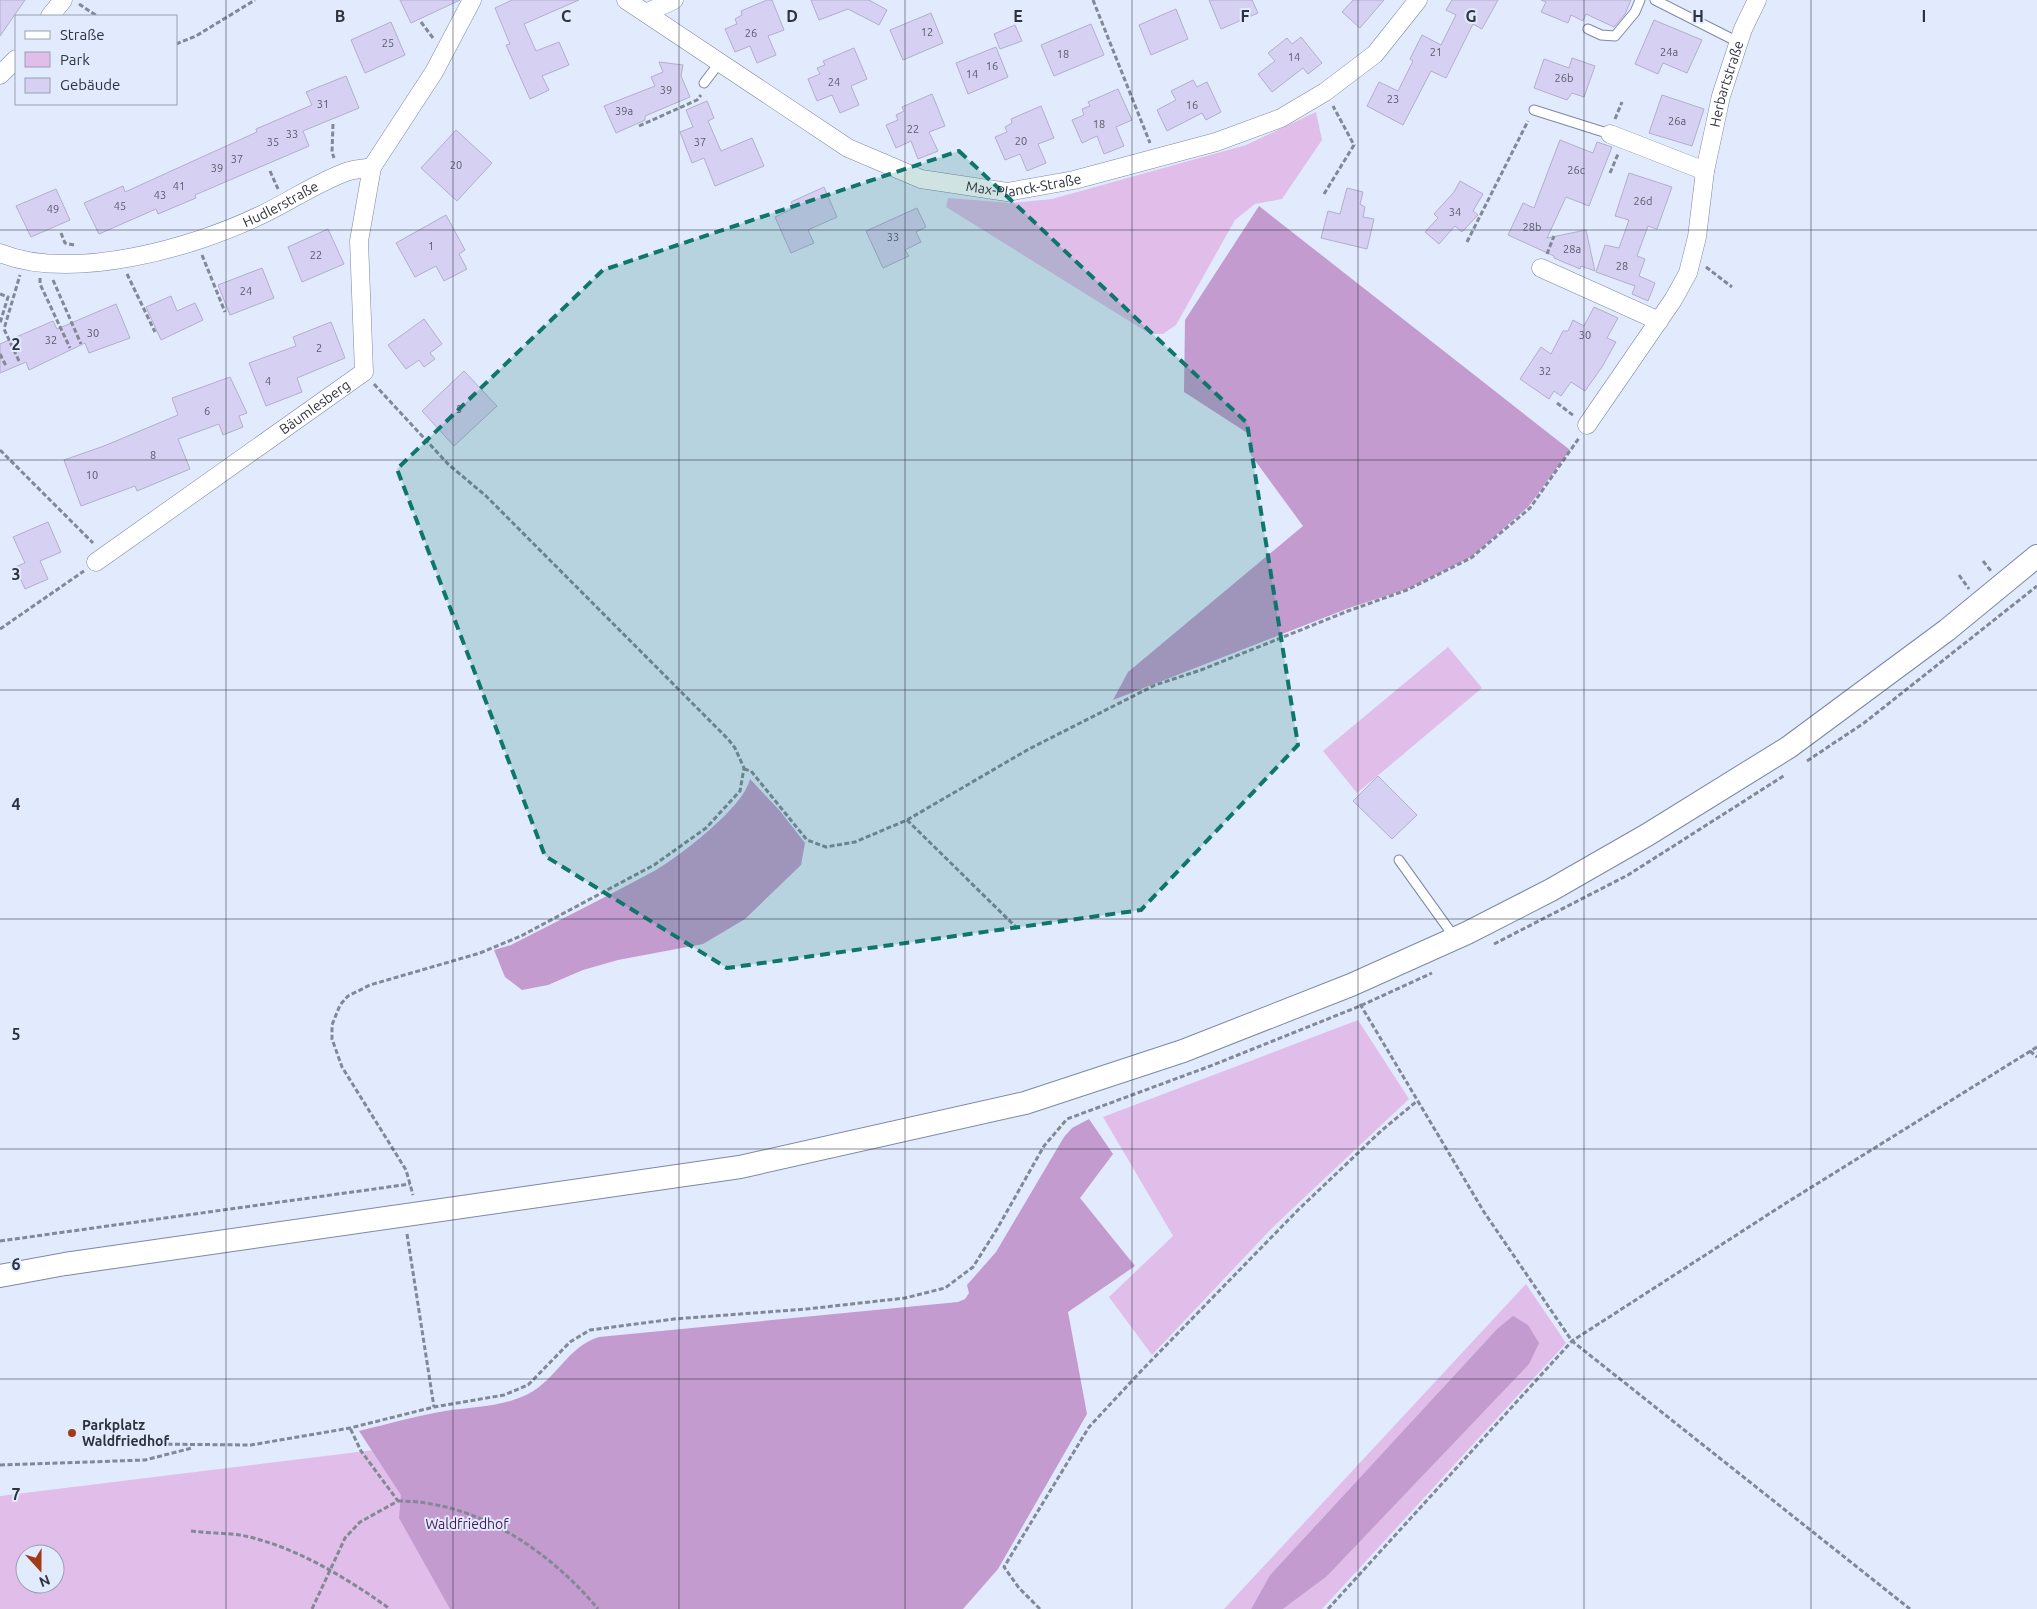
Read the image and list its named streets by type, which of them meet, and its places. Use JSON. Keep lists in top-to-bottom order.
{
  "streets": {
    "street": [
      "Herbartstraße",
      "Max-Planck-Straße",
      "Hudlerstraße",
      "Bäumlesberg"
    ]
  },
  "crossings": [
    ["Hudlerstraße", "Bäumlesberg"]
  ],
  "parks": ["Waldfriedhof"],
  "places": ["Parkplatz Waldfriedhof"],
  "house_numbers": [
    "12",
    "26",
    "25",
    "21",
    "24a",
    "18",
    "14",
    "16",
    "14",
    "26b",
    "24",
    "39",
    "23",
    "31",
    "16",
    "39a",
    "26a",
    "18",
    "22",
    "33",
    "20",
    "35",
    "37",
    "37",
    "20",
    "39",
    "26c",
    "41",
    "43",
    "26d",
    "45",
    "49",
    "34",
    "28b",
    "33",
    "1",
    "28a",
    "22",
    "28",
    "24",
    "30",
    "30",
    "32",
    "2",
    "32",
    "4",
    "5",
    "6",
    "8",
    "10"
  ],
  "legend": ["Straße", "Park", "Gebäude"],
  "north": "bottom",
  "grid": {
    "columns": [
      "B",
      "C",
      "D",
      "E",
      "F",
      "G",
      "H",
      "I"
    ],
    "rows": [
      "2",
      "3",
      "4",
      "5",
      "6",
      "7"
    ]
  }
}
